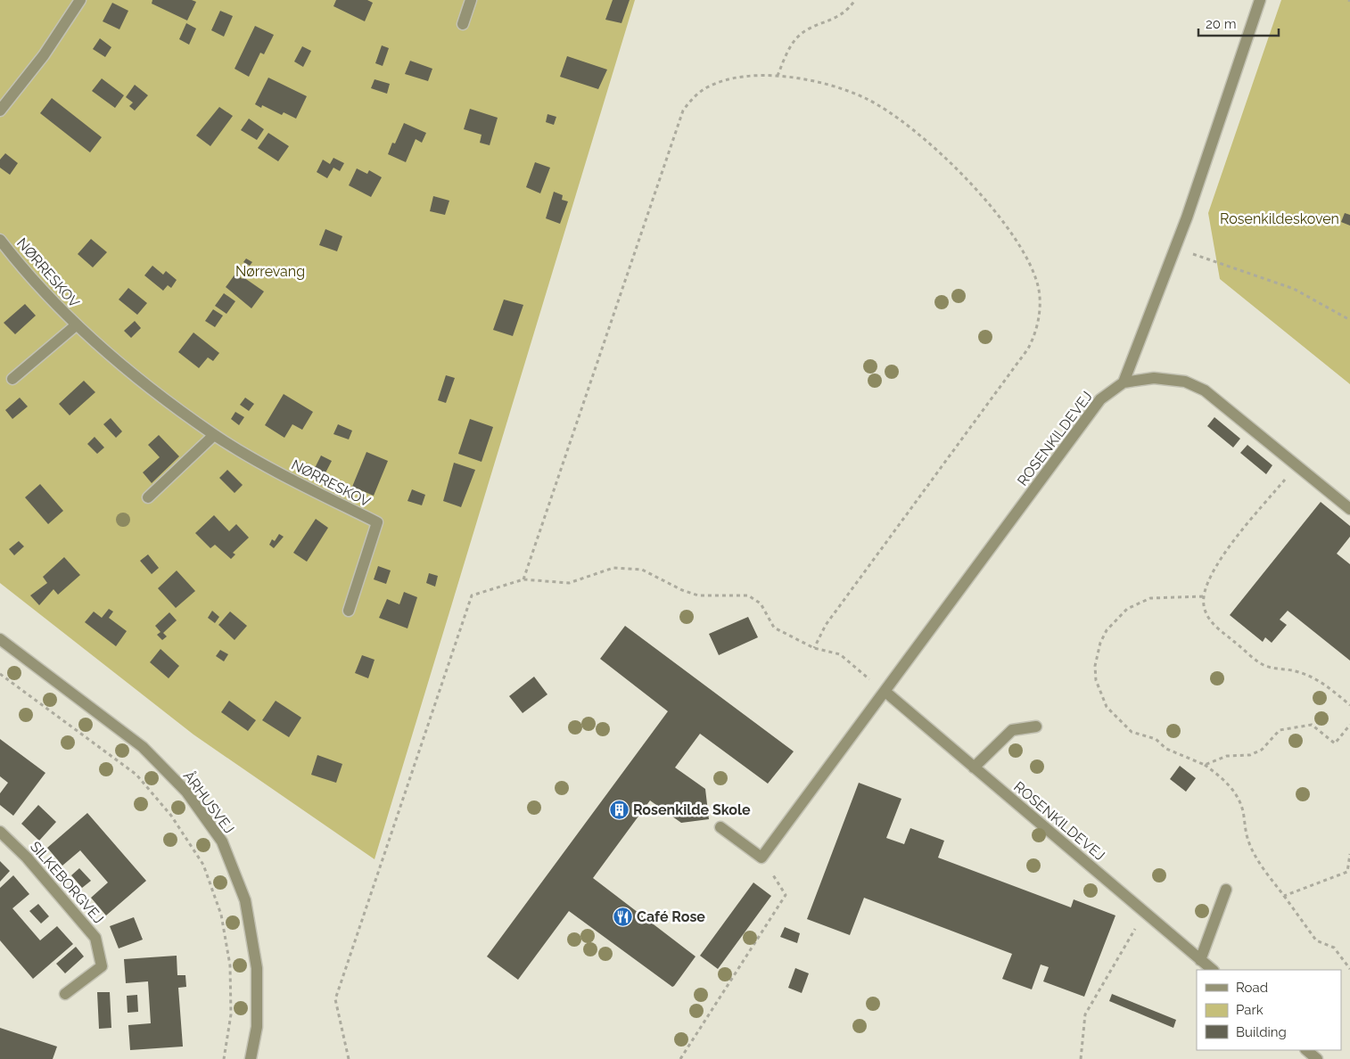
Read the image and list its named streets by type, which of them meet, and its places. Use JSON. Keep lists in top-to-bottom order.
{
  "streets": {
    "street": [
      "NØRRESKOV",
      "ROSENKILDEVEJ",
      "ÅRHUSVEJ",
      "SILKEBORGVEJ"
    ]
  },
  "parks": ["Rosenkildeskoven", "Nørrevang"],
  "places": {
    "building": ["Rosenkilde Skole"],
    "restaurant": ["Café Rose"]
  },
  "legend": ["Road", "Park", "Building"],
  "scale_bar": "20 m"
}
